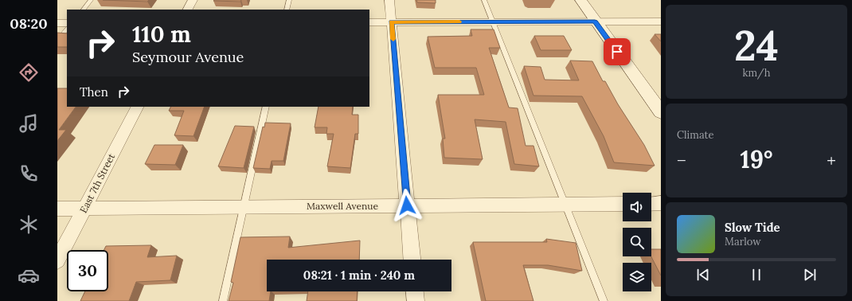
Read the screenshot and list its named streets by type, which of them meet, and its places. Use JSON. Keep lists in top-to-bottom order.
{
  "streets": {
    "street": ["East 7th Street", "Maxwell Avenue"]
  },
  "crossings": [
    ["East 7th Street", "Maxwell Avenue"]
  ],
  "page": {
    "tabs": "08:20",
    "tile": [
      ["24", "km/h"],
      "Climate"
    ],
    "turn": ["110 m", "Seymour Avenue"],
    "then": "Then",
    "heat": ["−", "19°", "+"],
    "song": ["Slow Tide", "Marlow"],
    "limit": "30",
    "trip": "08:21 · 1 min · 240 m"
  }
}
